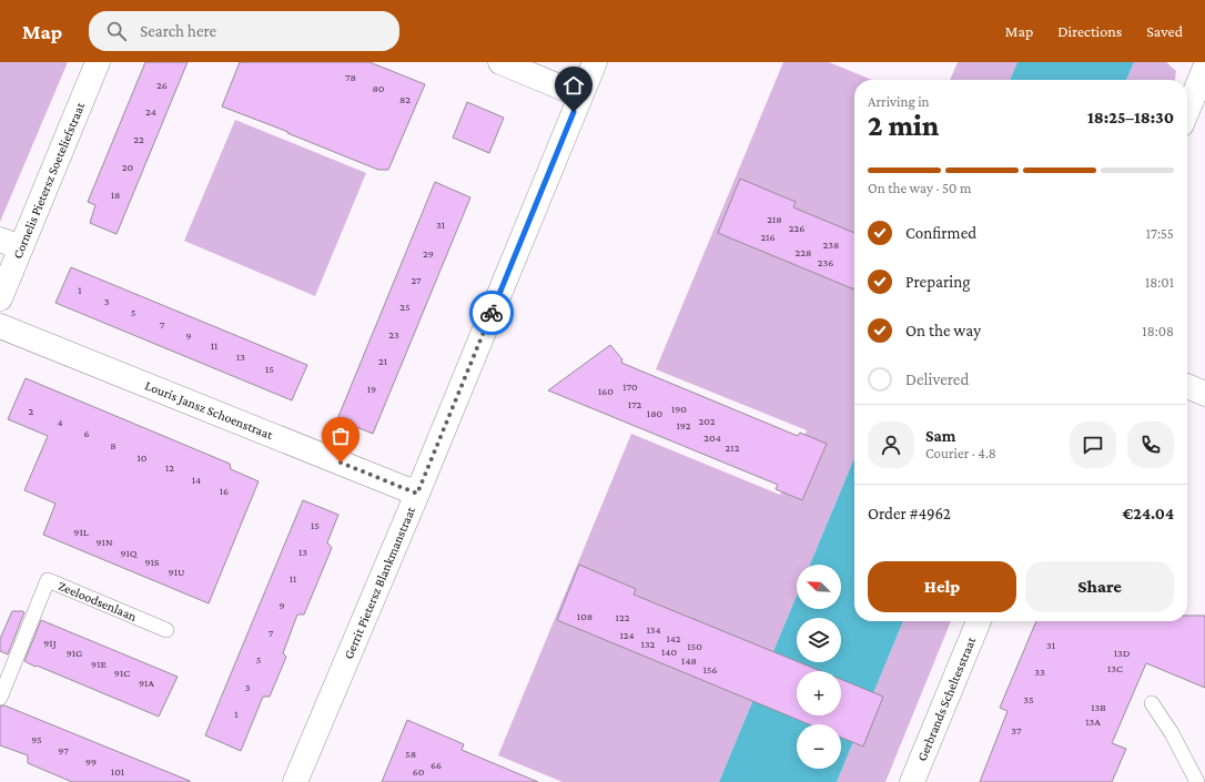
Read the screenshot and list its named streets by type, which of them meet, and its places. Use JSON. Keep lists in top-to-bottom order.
{
  "streets": {
    "street": [
      "Cornelis Pietersz Soeteliefstraat",
      "Louris Jansz Schoenstraat",
      "Gerrit Pietersz Blankmanstraat",
      "Gerbrands Scheltesstraat"
    ],
    "lane": ["Zeeloodsenlaan"]
  },
  "crossings": [
    ["Louris Jansz Schoenstraat", "Gerrit Pietersz Blankmanstraat"]
  ],
  "house_numbers": [
    "78",
    "26",
    "80",
    "82",
    "24",
    "22",
    "20",
    "18",
    "218",
    "31",
    "226",
    "216",
    "238",
    "228",
    "29",
    "236",
    "27",
    "1",
    "3",
    "25",
    "5",
    "7",
    "23",
    "9",
    "11",
    "13",
    "21",
    "15",
    "170",
    "19",
    "160",
    "172",
    "190",
    "2",
    "180",
    "202",
    "4",
    "192",
    "6",
    "204",
    "8",
    "212",
    "10",
    "12",
    "14",
    "16",
    "15",
    "91L",
    "91N",
    "13",
    "91Q",
    "91S",
    "91U",
    "11",
    "9",
    "108",
    "122",
    "134",
    "7",
    "124",
    "142",
    "91J",
    "132",
    "31",
    "150",
    "140",
    "91G",
    "13D",
    "5",
    "148",
    "91E",
    "13C",
    "156",
    "33",
    "91C",
    "91A",
    "3",
    "35",
    "13B",
    "1",
    "13A",
    "37",
    "95",
    "97",
    "58",
    "99",
    "66",
    "101",
    "60"
  ],
  "north": "top left",
  "page": {
    "header": "Map",
    "search": "Search here",
    "nav": ["Map", "Directions", "Saved"],
    "heading": ["2 min", "Arriving in", "18:25–18:30"],
    "panel": [
      "Sam",
      "Courier · 4.8",
      "Order #4962",
      "€24.04"
    ],
    "bar": "On the way · 50 m",
    "list": [
      ["Confirmed", "17:55"],
      ["Preparing", "18:01"],
      ["On the way", "18:08"],
      "Delivered"
    ],
    "buttons": ["Help", "Share"],
    "map_buttons": ["+", "−"]
  }
}
